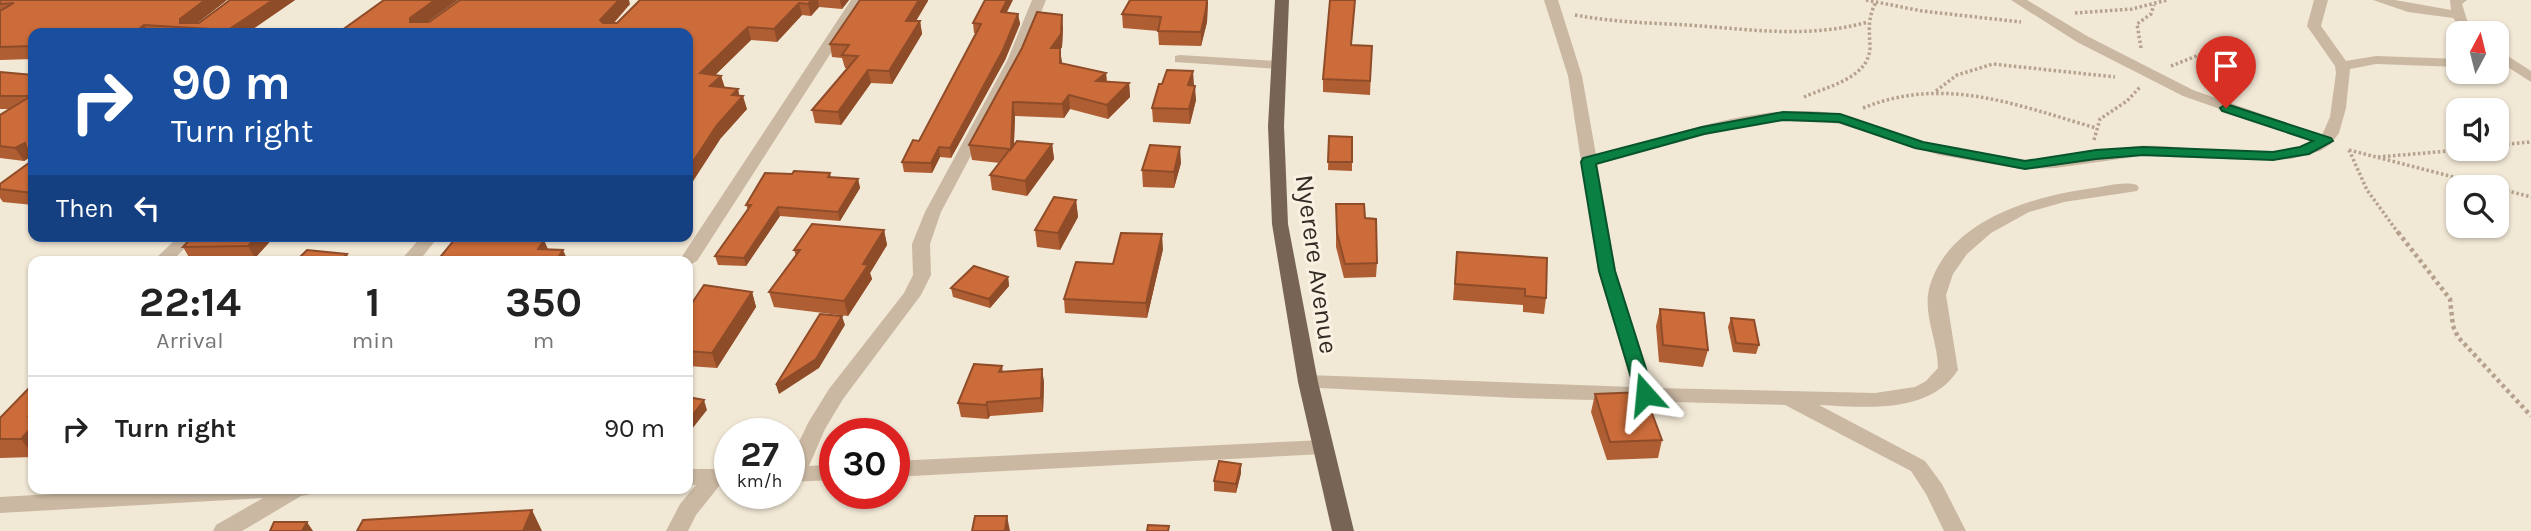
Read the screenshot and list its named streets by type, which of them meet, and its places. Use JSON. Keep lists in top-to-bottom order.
{
  "streets": {
    "main road": ["Nyerere Avenue"]
  },
  "north": "top",
  "page": {
    "turn": ["90 m", "Turn right"],
    "then": "Then",
    "eta": [
      "22:14",
      "Arrival",
      "1",
      "min",
      "350",
      "m"
    ],
    "list": [
      {
        "name": "Turn right",
        "value": "90 m"
      }
    ],
    "speed": "27 km/h",
    "limit": "30"
  }
}
